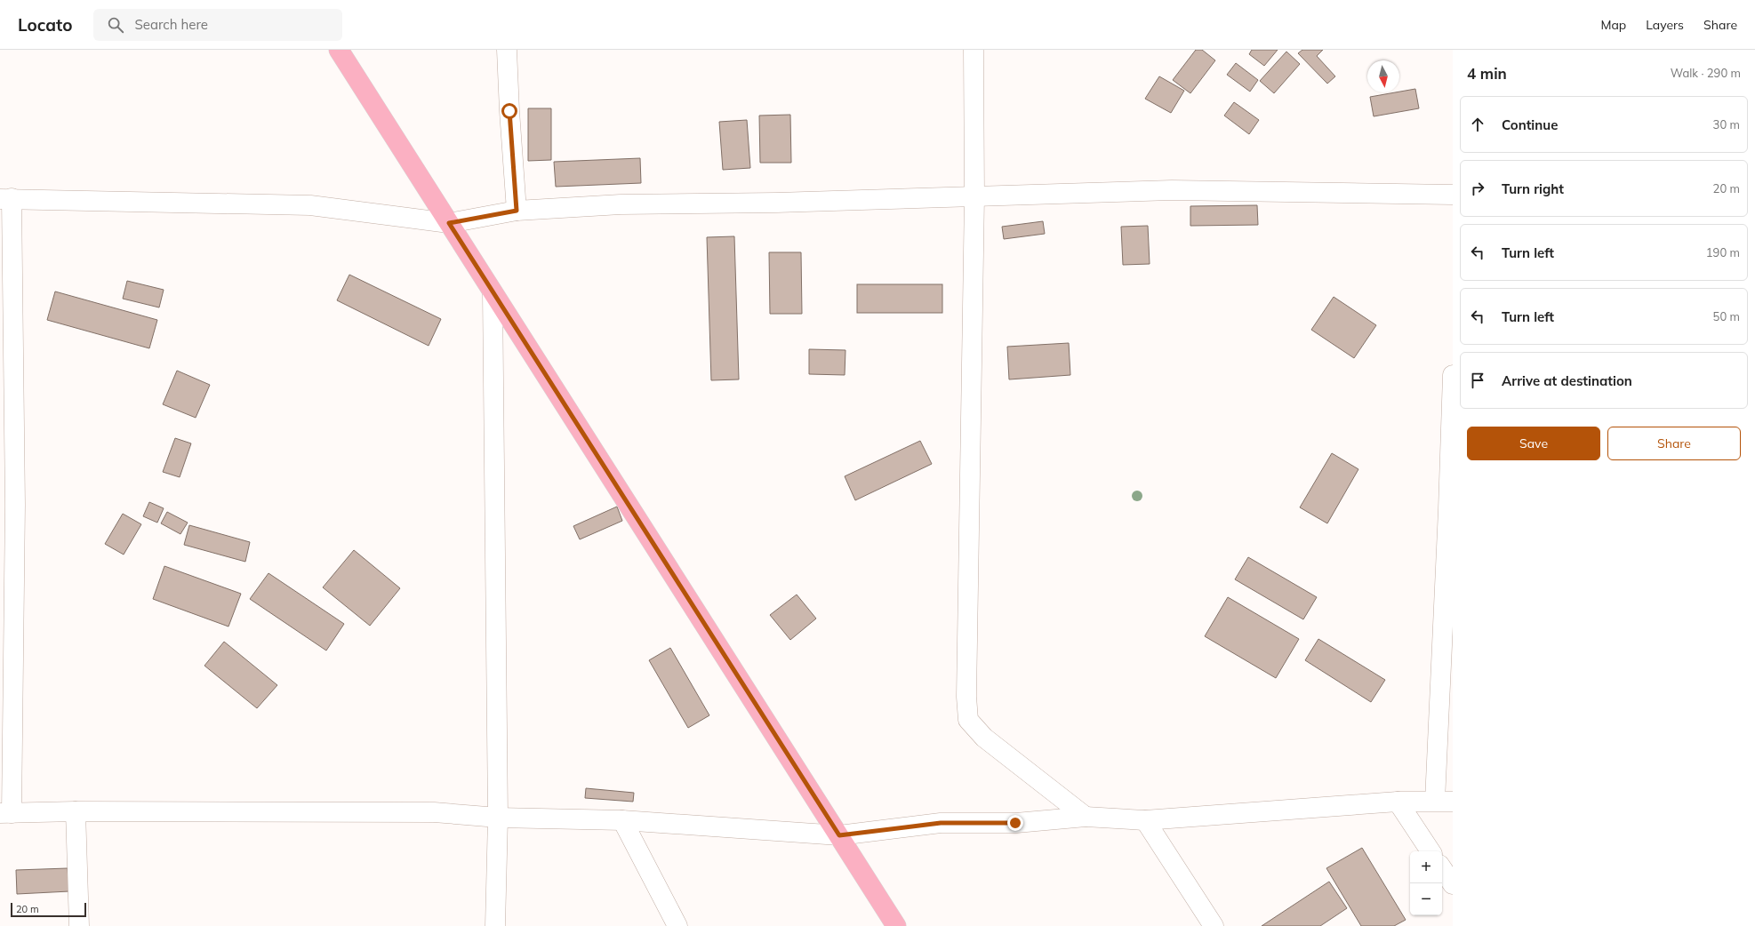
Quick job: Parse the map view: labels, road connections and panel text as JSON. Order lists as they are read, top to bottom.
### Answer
{
  "scale_bar": "20 m",
  "north": "bottom",
  "page": {
    "header": "Locato",
    "search": "Search here",
    "nav": ["Map", "Layers", "Share"],
    "heading": ["4 min", "Walk · 290 m"],
    "list": [
      ["Continue", "30 m"],
      ["Turn right", "20 m"],
      ["Turn left", "190 m"],
      ["Turn left", "50 m"],
      "Arrive at destination"
    ],
    "buttons": ["Save", "Share"],
    "map_buttons": ["+", "−"],
    "scale": "20 m"
  }
}
